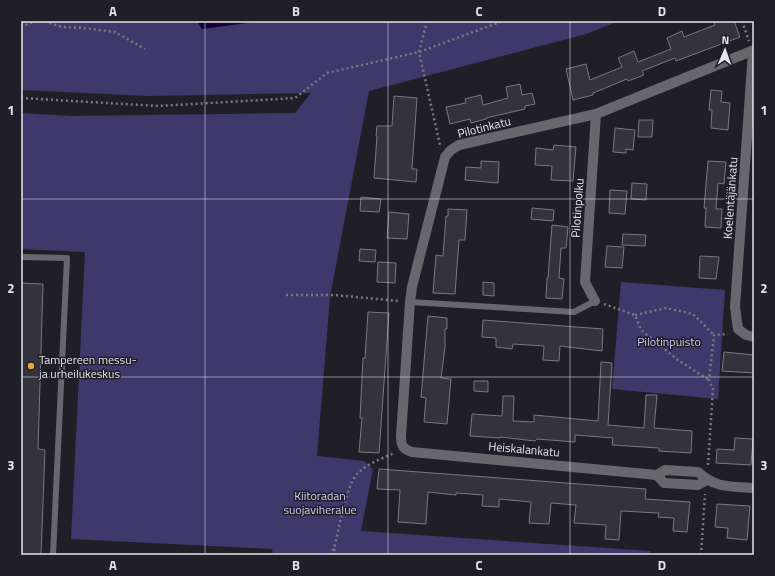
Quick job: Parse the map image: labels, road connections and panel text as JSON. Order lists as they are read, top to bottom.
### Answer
{
  "streets": {
    "street": [
      "Pilotinkatu",
      "Koelentäjänkatu",
      "Pilotinpolku",
      "Heiskalankatu"
    ]
  },
  "crossings": [
    ["Pilotinkatu", "Koelentäjänkatu"],
    ["Pilotinkatu", "Pilotinpolku"]
  ],
  "parks": ["Pilotinpuisto", "Kiitoradan suojaviheralue"],
  "places": ["Tampereen messu- ja urheilukeskus"],
  "north": "top",
  "grid": {
    "columns": [
      "A",
      "B",
      "C",
      "D"
    ],
    "rows": ["1", "2", "3"]
  }
}
